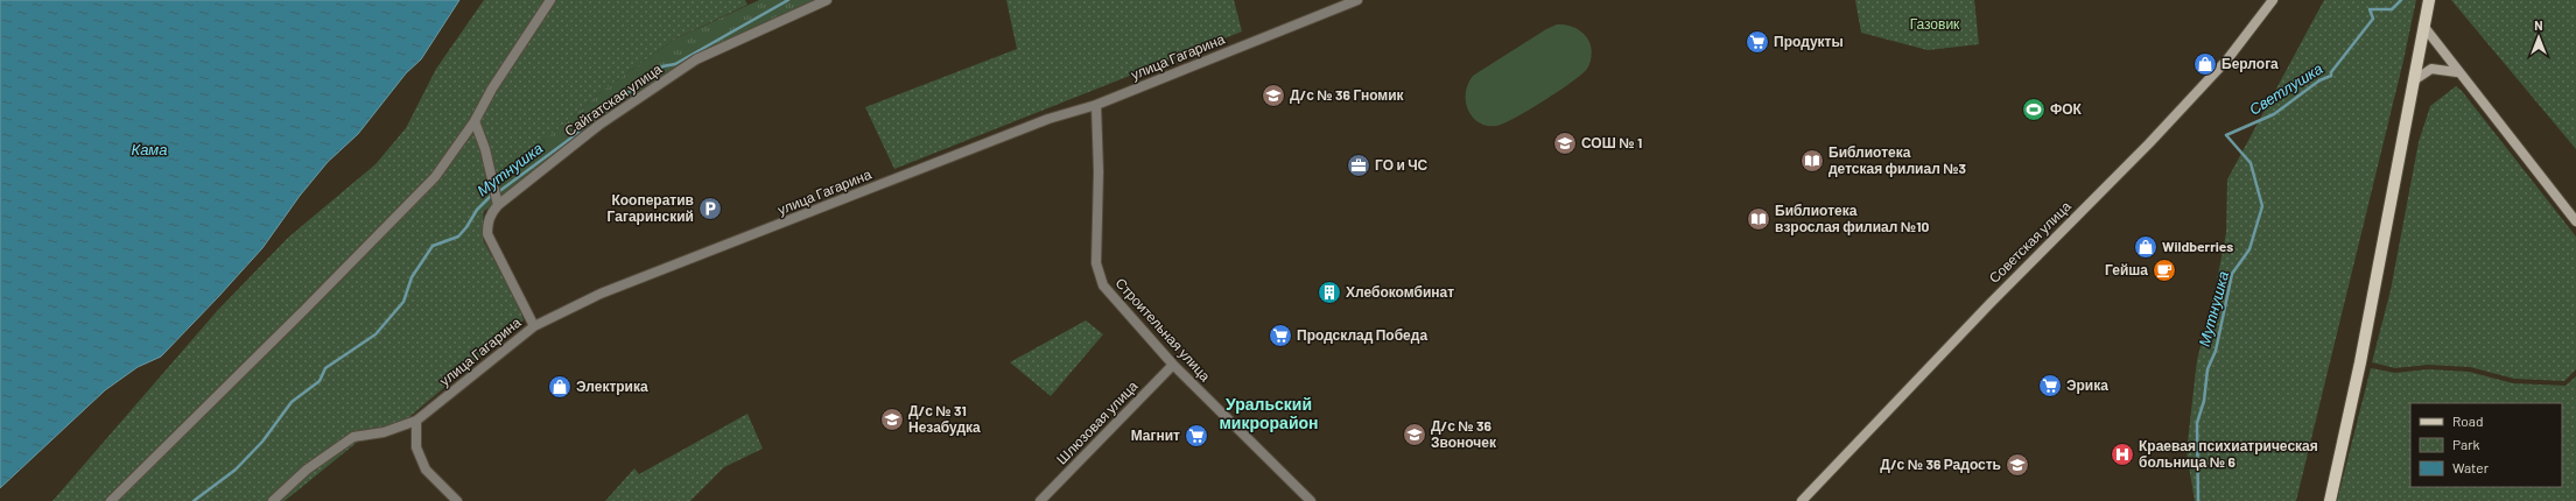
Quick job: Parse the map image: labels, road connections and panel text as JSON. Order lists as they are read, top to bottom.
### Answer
{
  "streets": {
    "main road": ["Советская улица"],
    "street": [
      "улица Гагарина",
      "Сайгатская улица",
      "Строительная улица",
      "Шлюзовая улица"
    ]
  },
  "crossings": [
    ["улица Гагарина", "Сайгатская улица"],
    ["улица Гагарина", "Строительная улица"],
    ["Строительная улица", "Шлюзовая улица"]
  ],
  "districts": ["Уральский микрорайон"],
  "water": ["Светлушка", "Кама", "Мутнушка"],
  "parks": ["Газовик"],
  "places": {
    "supermarket": [
      "Продукты",
      "Продсклад Победа",
      "Эрика",
      "Магнит"
    ],
    "shop": ["Берлога", "Wildberries", "Электрика"],
    "school or university": [
      "Д/с № 36 Гномик",
      "СОШ № 1",
      "Д/с № 31 Незабудка",
      "Д/с № 36 Звоночек",
      "Д/с № 36 Радость"
    ],
    "sports": ["ФОК"],
    "library": ["Библиотека детская филиал №3", "Библиотека взрослая филиал №10"],
    "office": ["ГО и ЧС"],
    "parking": ["Кооператив Гагаринский"],
    "cafe": ["Гейша"],
    "building": ["Хлебокомбинат"],
    "hospital": ["Краевая психиатрическая больница № 6"]
  },
  "legend": ["Road", "Park", "Water"],
  "north": "top"
}
